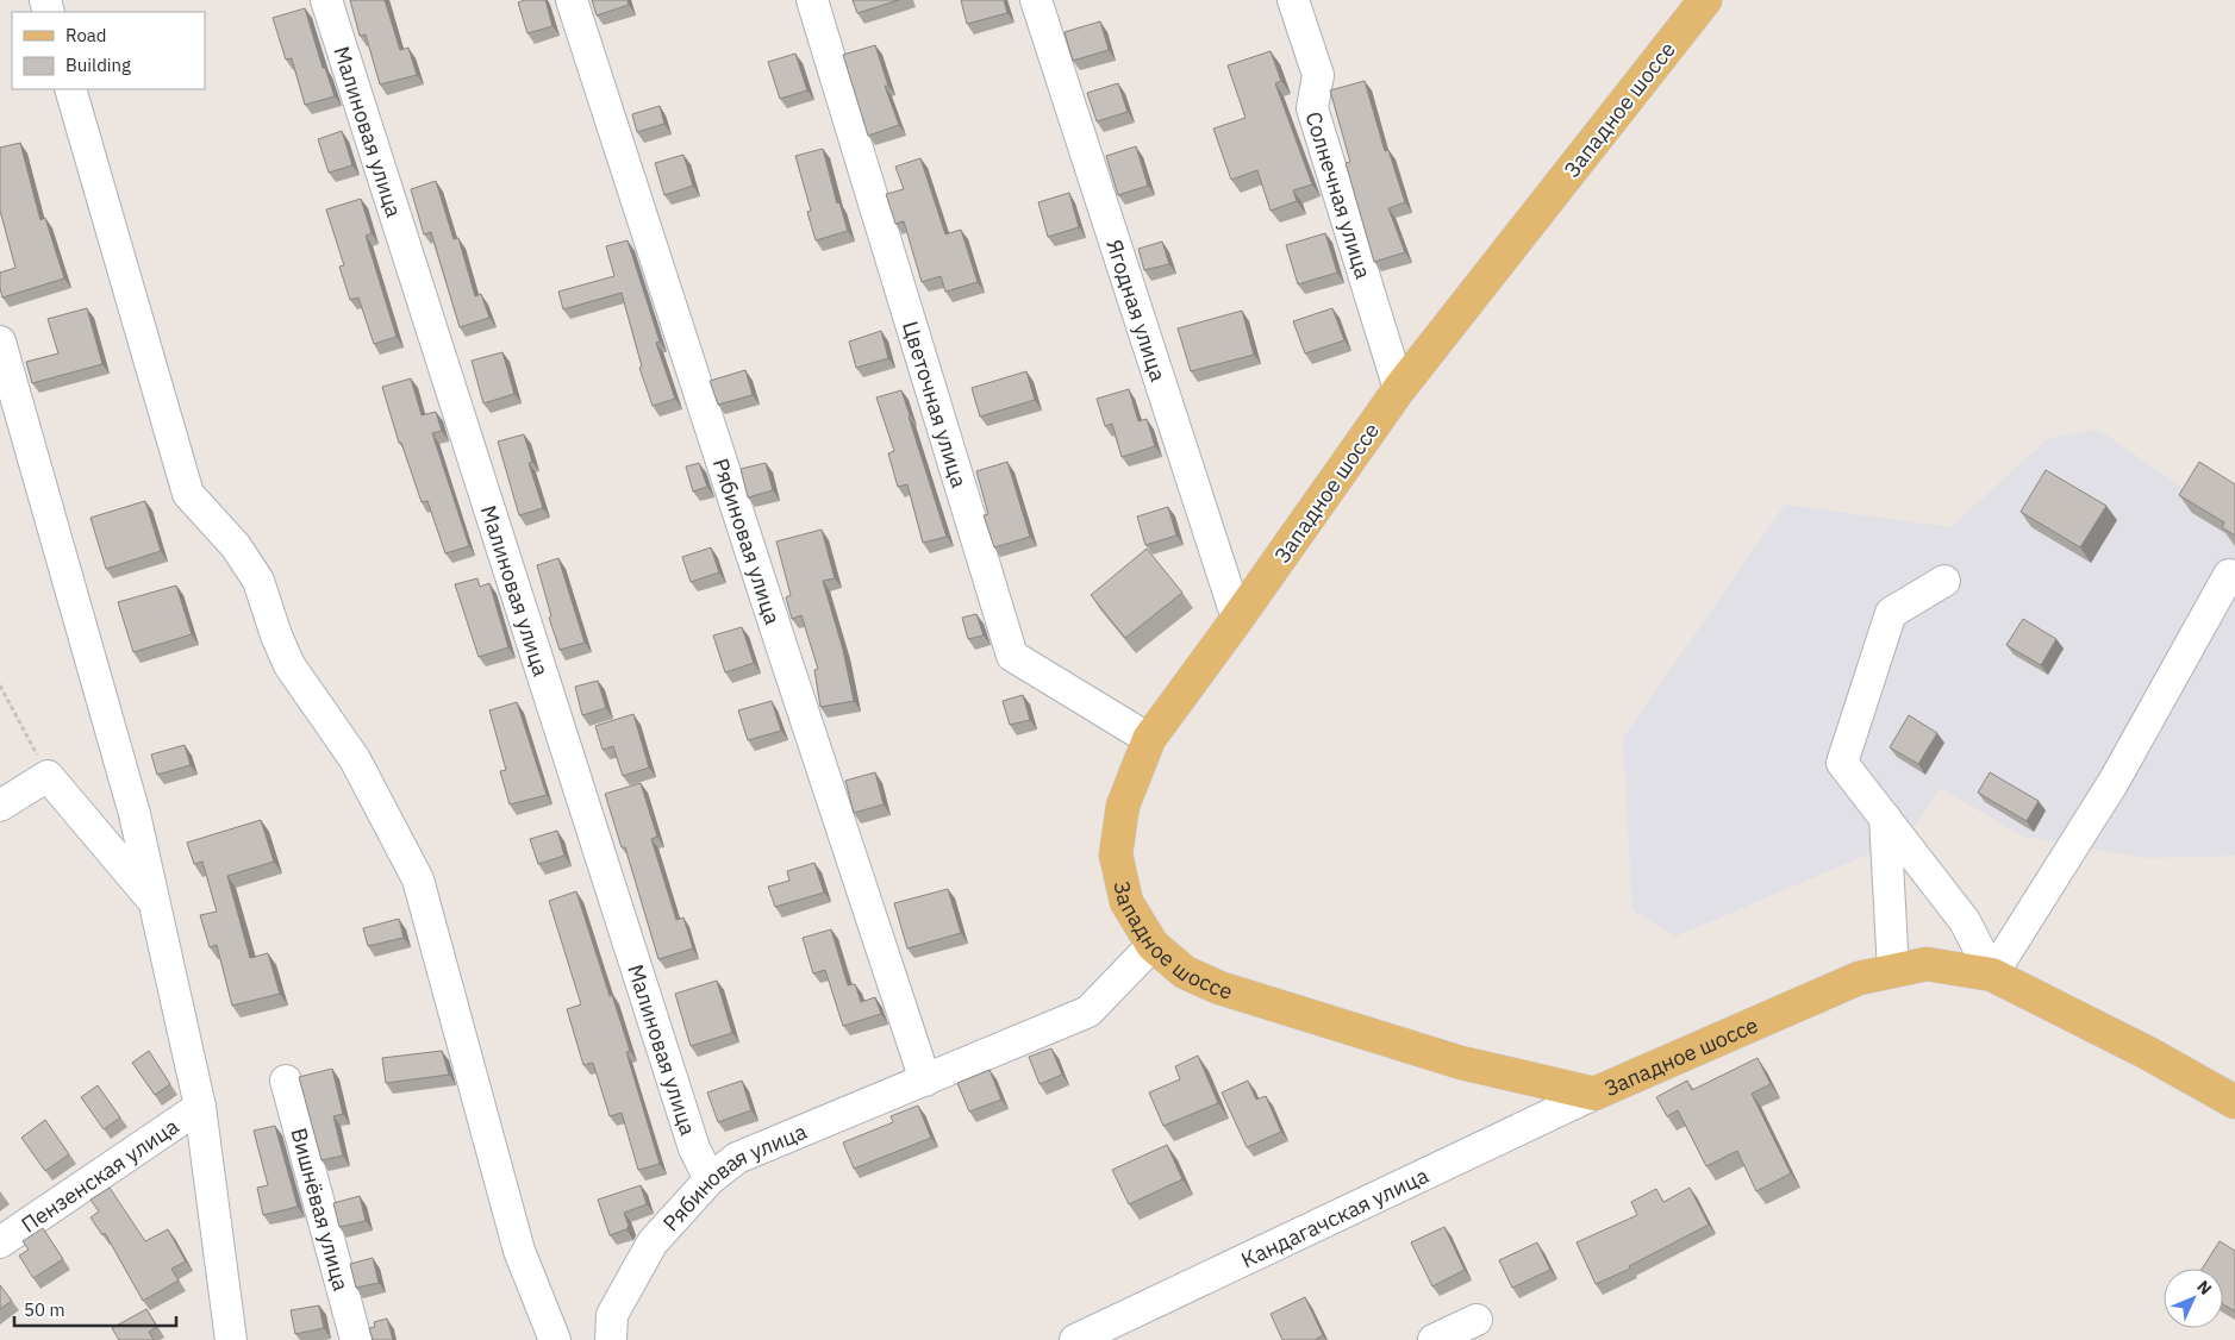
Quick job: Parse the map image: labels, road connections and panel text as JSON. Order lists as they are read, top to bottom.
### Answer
{
  "streets": {
    "main road": ["Западное шоссе"],
    "street": [
      "Малиновая улица",
      "Солнечная улица",
      "Ягодная улица",
      "Цветочная улица",
      "Рябиновая улица",
      "Пензенская улица",
      "Вишнёвая улица",
      "Кандагачская улица"
    ]
  },
  "crossings": [
    ["Западное шоссе", "Солнечная улица"],
    ["Западное шоссе", "Ягодная улица"],
    ["Западное шоссе", "Цветочная улица"],
    ["Западное шоссе", "Рябиновая улица"],
    ["Западное шоссе", "Кандагачская улица"],
    ["Малиновая улица", "Рябиновая улица"]
  ],
  "legend": ["Road", "Building"],
  "scale_bar": "50 m",
  "north": "top right"
}
